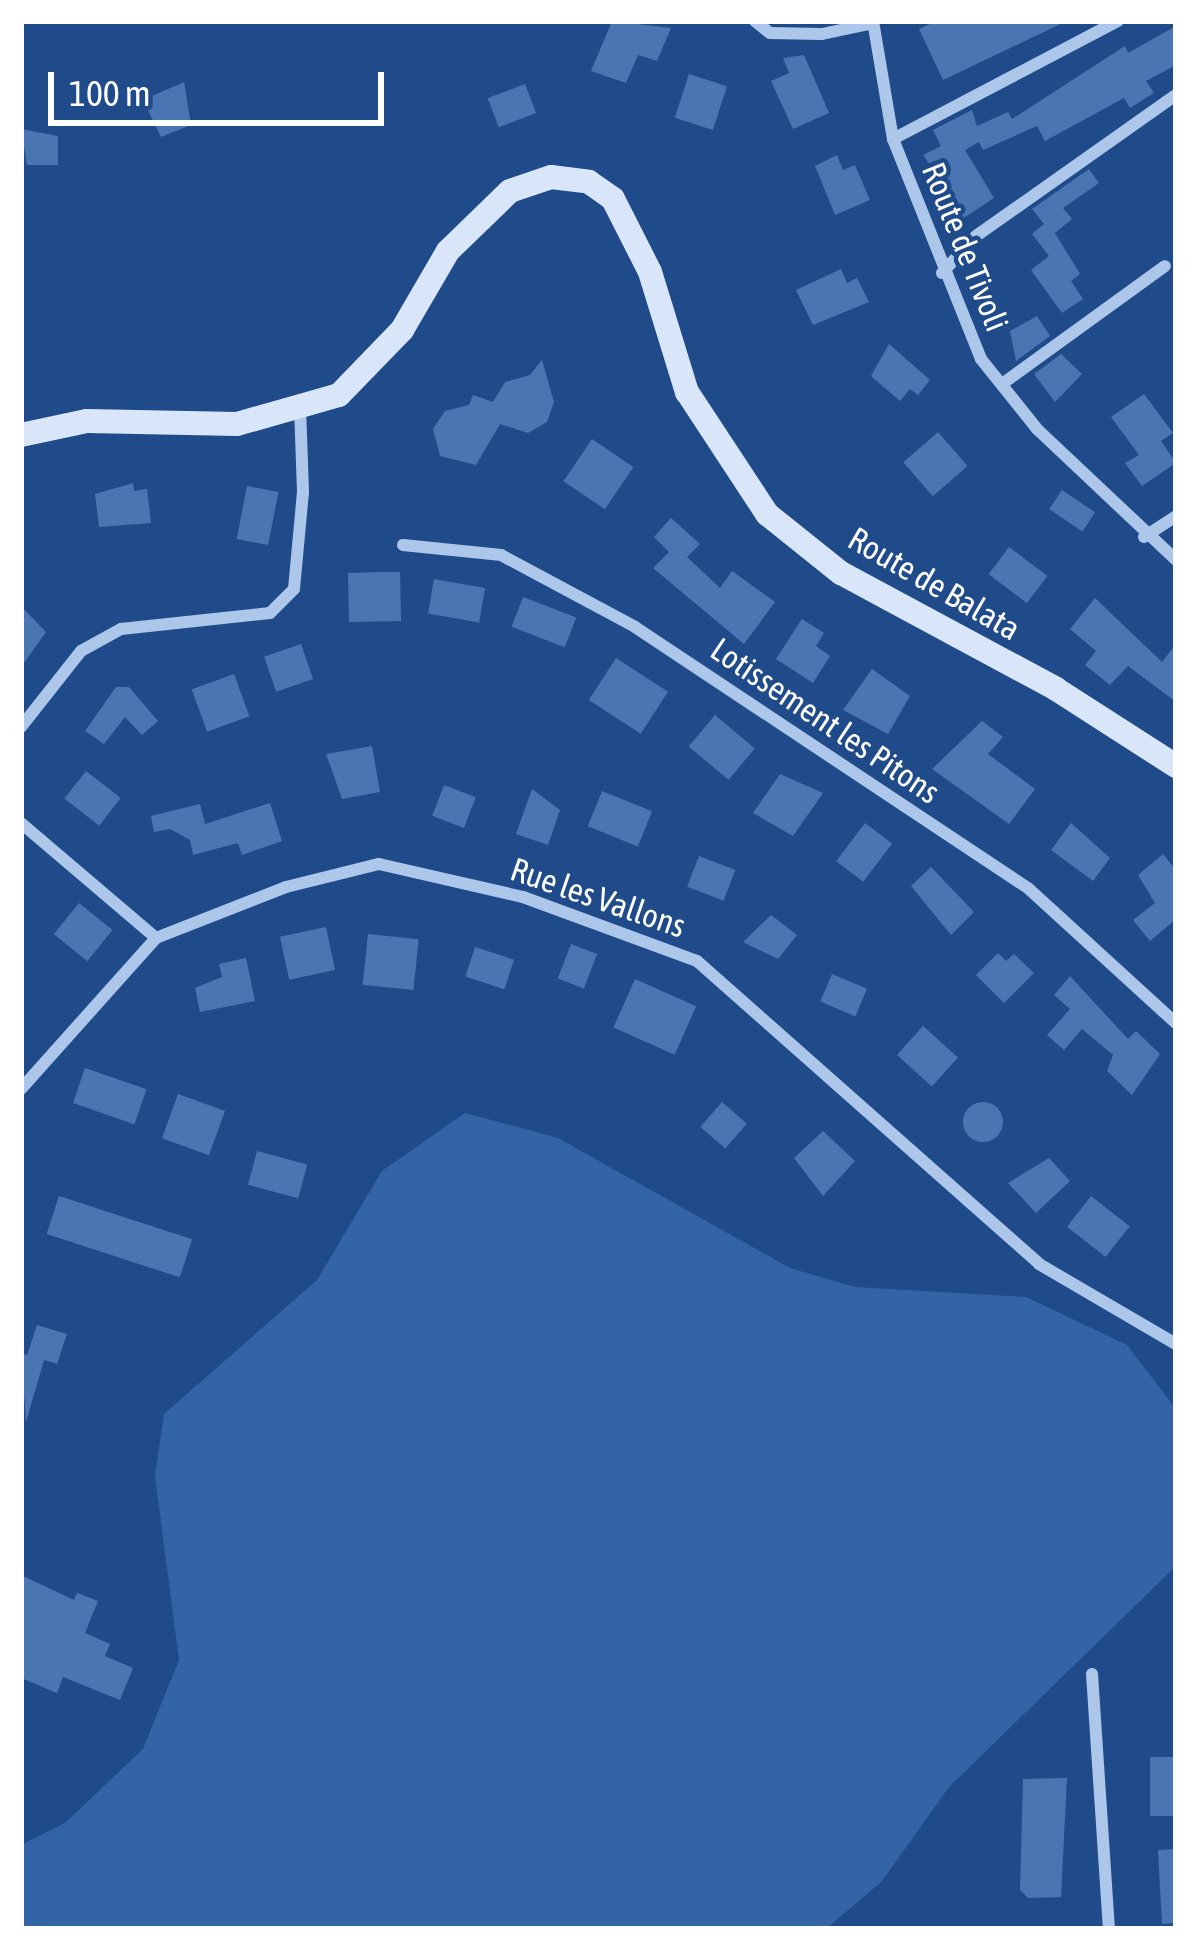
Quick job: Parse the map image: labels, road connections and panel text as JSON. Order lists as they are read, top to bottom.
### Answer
{
  "streets": {
    "main road": ["Route de Balata"],
    "street": ["Route de Tivoli", "Lotissement les Pitons", "Rue les Vallons"]
  },
  "scale_bar": "100 m"
}
